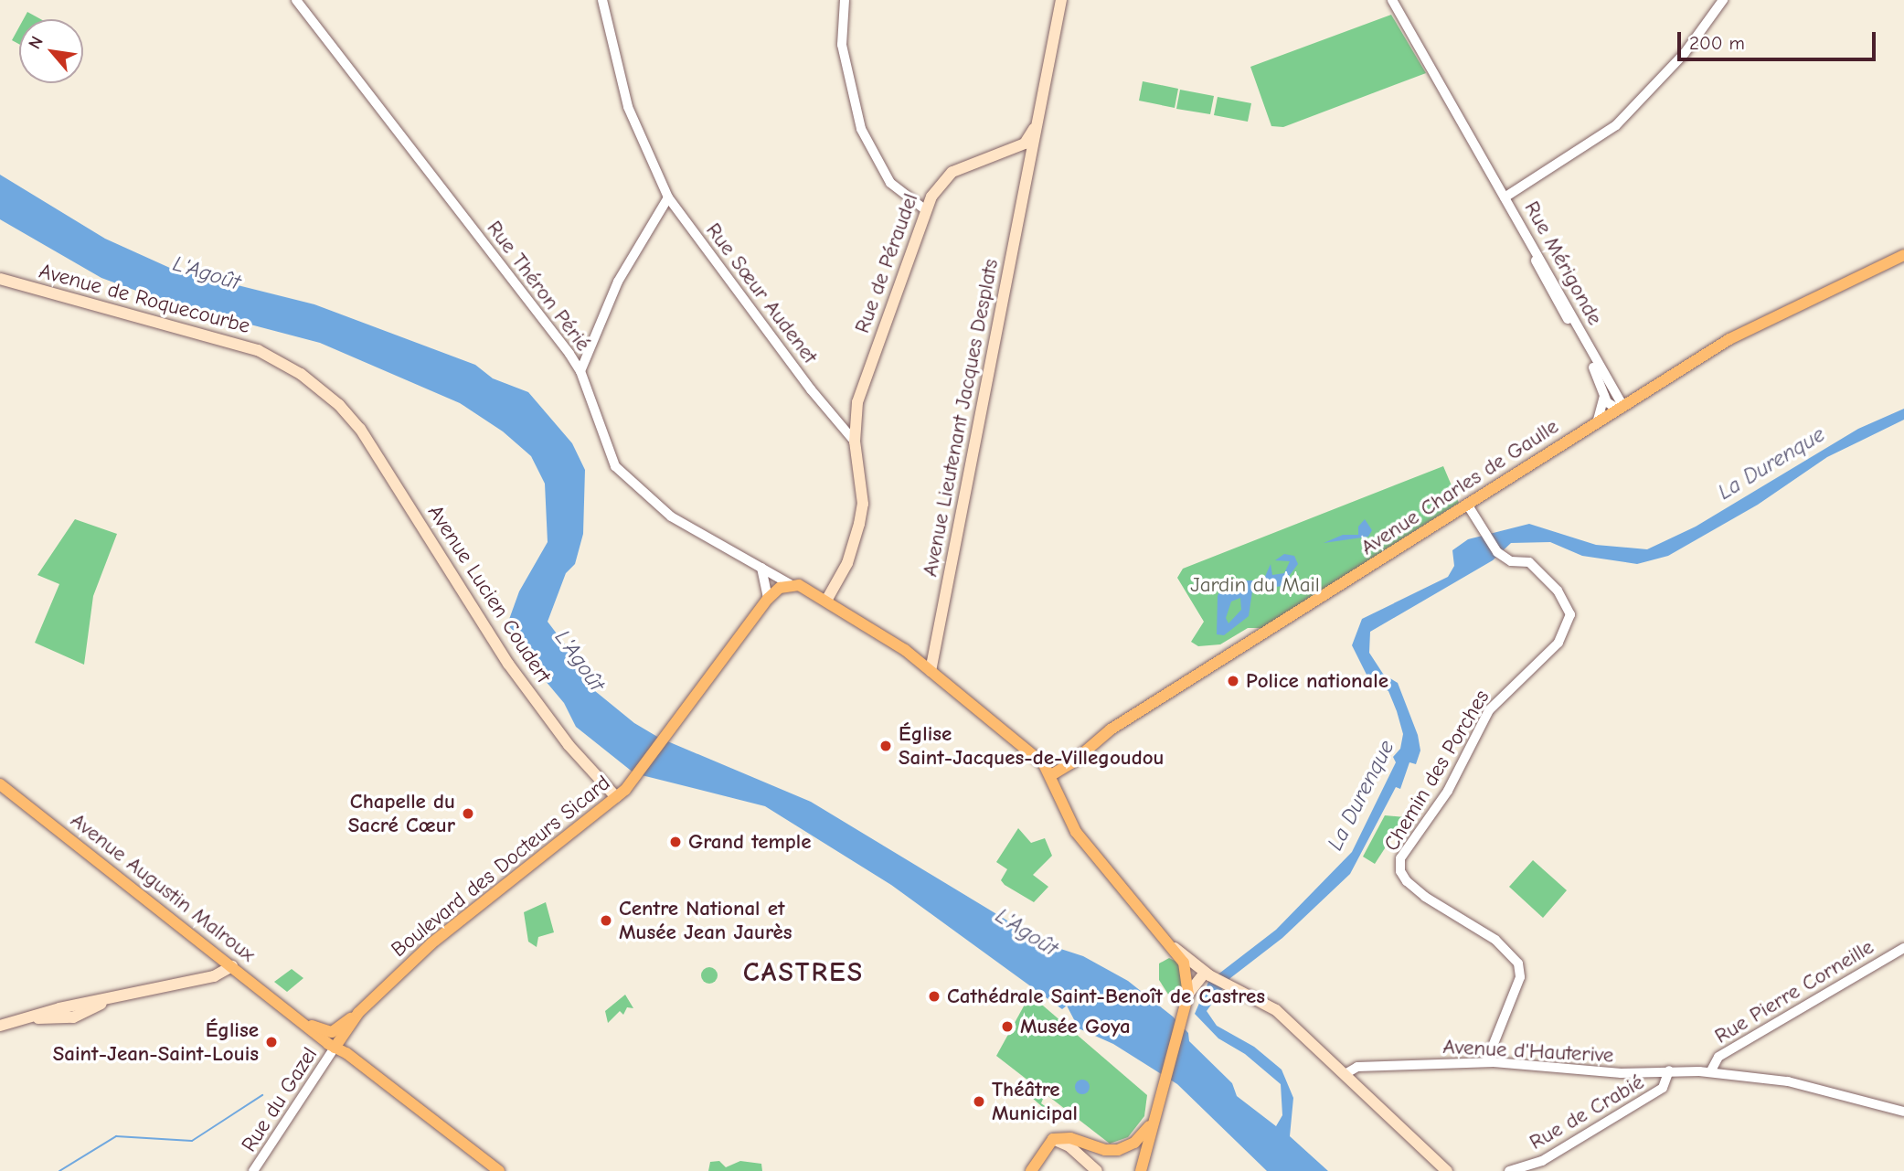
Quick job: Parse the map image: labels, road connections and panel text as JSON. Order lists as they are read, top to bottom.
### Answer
{
  "streets": {
    "main road": [
      "Rue de Péraudel",
      "Avenue de Roquecourbe",
      "Avenue Lieutenant Jacques Desplats",
      "Avenue Charles de Gaulle",
      "Avenue Lucien Coudert",
      "Boulevard des Docteurs Sicard",
      "Avenue Augustin Malroux"
    ],
    "street": [
      "Rue Mérigonde",
      "Rue Théron Périé",
      "Rue Sœur Audenet",
      "Chemin des Porches",
      "Rue Pierre Corneille",
      "Avenue d'Hauterive",
      "Rue du Gazel",
      "Rue de Crabié"
    ]
  },
  "crossings": [
    ["Rue de Péraudel", "Rue Sœur Audenet"],
    ["Rue Mérigonde", "Avenue Charles de Gaulle"],
    ["Avenue de Roquecourbe", "Avenue Lucien Coudert"],
    ["Avenue Charles de Gaulle", "Chemin des Porches"],
    ["Avenue Lucien Coudert", "Boulevard des Docteurs Sicard"],
    ["Chemin des Porches", "Avenue d'Hauterive"],
    ["Boulevard des Docteurs Sicard", "Avenue Augustin Malroux"],
    ["Boulevard des Docteurs Sicard", "Rue du Gazel"],
    ["Avenue Augustin Malroux", "Rue du Gazel"],
    ["Rue Pierre Corneille", "Avenue d'Hauterive"],
    ["Avenue d'Hauterive", "Rue de Crabié"]
  ],
  "districts": ["CASTRES"],
  "water": ["L'Agoût", "La Durenque"],
  "parks": ["Jardin du Mail"],
  "places": [
    "Police nationale",
    "Église Saint-Jacques-de-Villegoudou",
    "Chapelle du Sacré Cœur",
    "Grand temple",
    "Centre National et Musée Jean Jaurès",
    "Cathédrale Saint-Benoît de Castres",
    "Musée Goya",
    "Église Saint-Jean-Saint-Louis",
    "Théâtre Municipal"
  ],
  "scale_bar": "200 m",
  "north": "top left"
}
